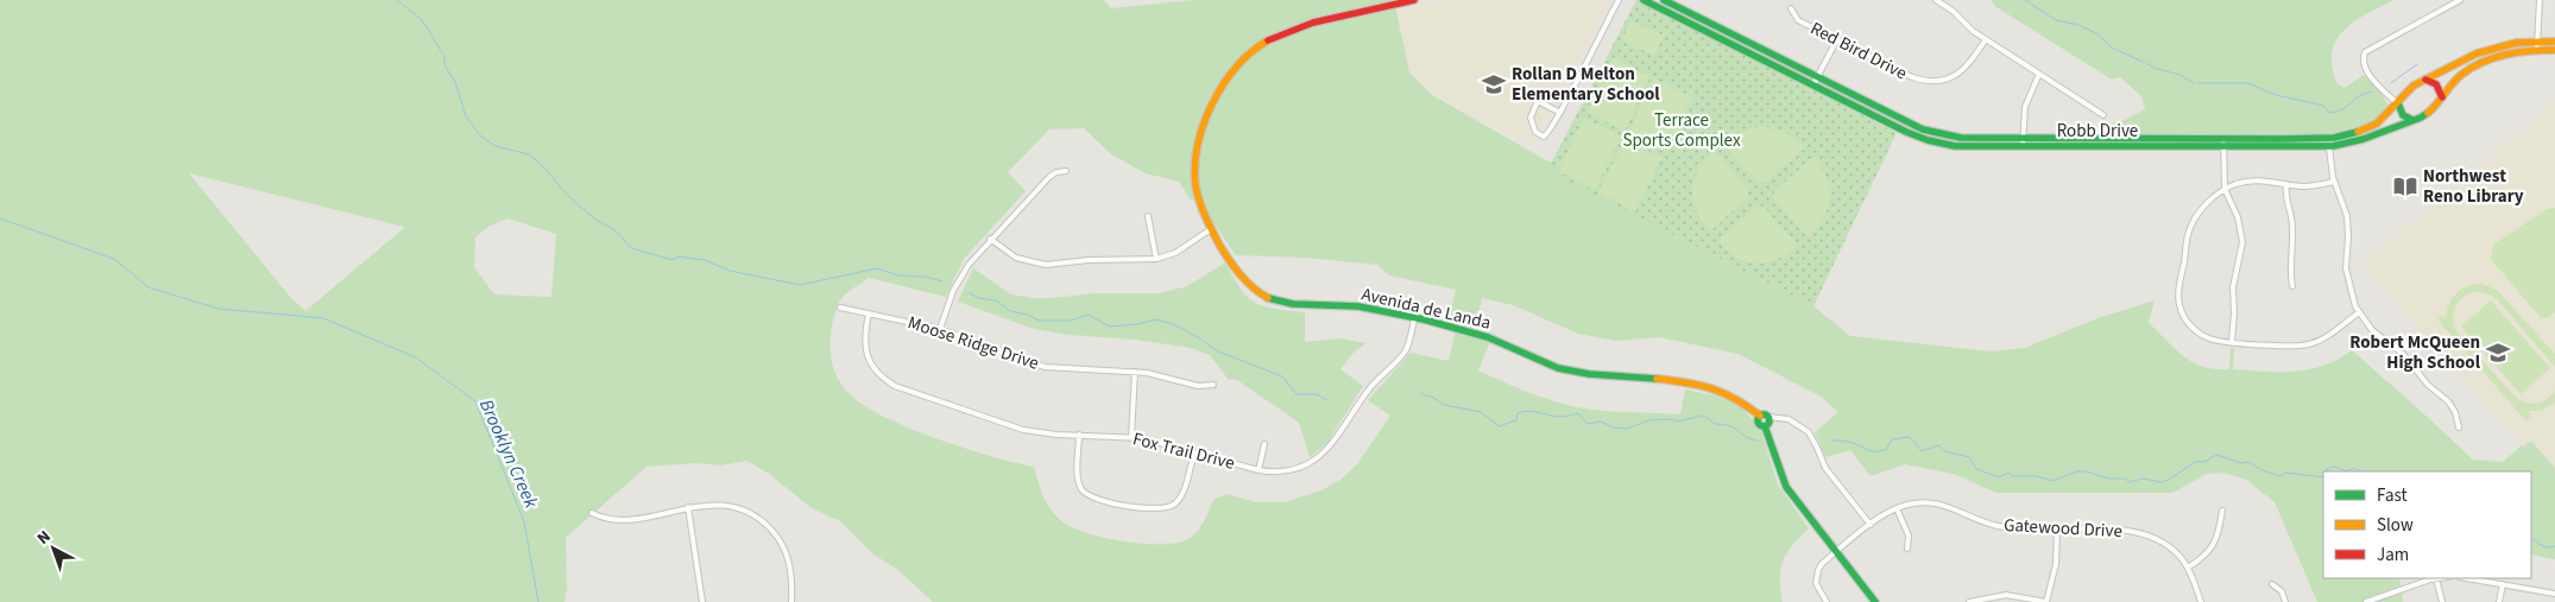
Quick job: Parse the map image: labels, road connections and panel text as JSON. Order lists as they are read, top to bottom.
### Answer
{
  "streets": {
    "street": [
      "Red Bird Drive",
      "Robb Drive",
      "Avenida de Landa",
      "Moose Ridge Drive",
      "Fox Trail Drive",
      "Gatewood Drive"
    ]
  },
  "crossings": [
    ["Avenida de Landa", "Fox Trail Drive"],
    ["Avenida de Landa", "Gatewood Drive"],
    ["Moose Ridge Drive", "Fox Trail Drive"]
  ],
  "water": ["Brooklyn Creek"],
  "parks": ["Terrace Sports Complex"],
  "places": {
    "school or university": ["Rollan D Melton Elementary School", "Robert McQueen High School"],
    "library": ["Northwest Reno Library"]
  },
  "legend": ["Fast", "Slow", "Jam"],
  "north": "top left"
}
